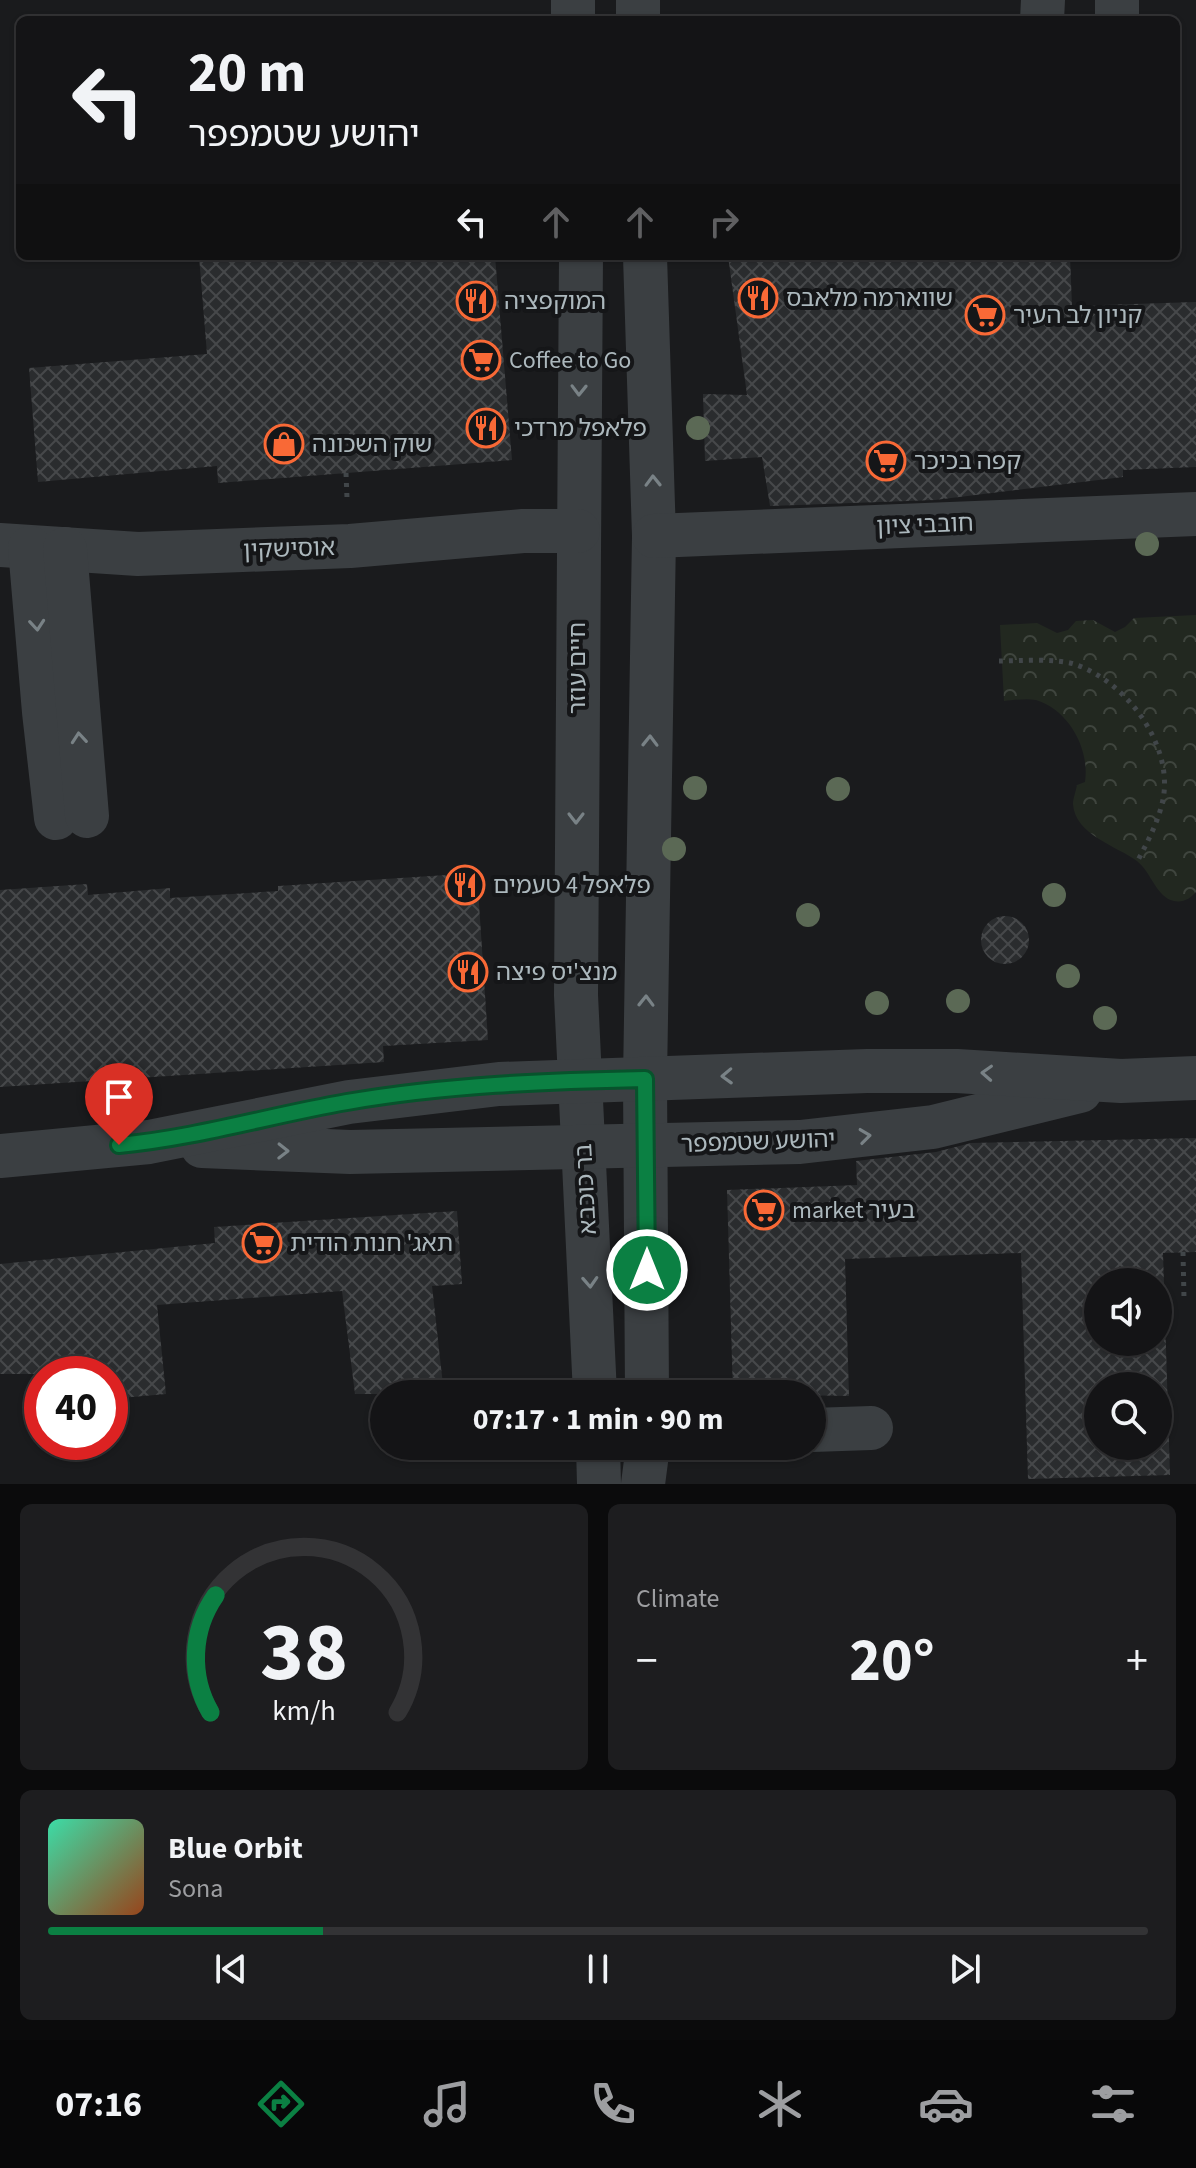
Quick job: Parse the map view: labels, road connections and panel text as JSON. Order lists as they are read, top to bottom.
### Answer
{
  "streets": {
    "street": [
      "חובבי ציון",
      "אוסישקין",
      "חיים עוזר",
      "יהושע שטמפפר",
      "בר כוכבא"
    ]
  },
  "crossings": [
    ["אוסישקין", "חיים עוזר"],
    ["חיים עוזר", "יהושע שטמפפר"],
    ["חיים עוזר", "בר כוכבא"],
    ["יהושע שטמפפר", "בר כוכבא"]
  ],
  "places": {
    "restaurant": [
      "שווארמה מלאבס",
      "המוקפציה",
      "פלאפל מרדכי",
      "פלאפל 4 טעמים",
      "מנצ'יס פיצה"
    ],
    "supermarket": [
      "קניון לב העיר",
      "Coffee to Go",
      "קפה בכיכר",
      "market בעיר",
      "תאג' חנות הודית"
    ],
    "shop": ["שוק השכונה"]
  },
  "page": {
    "turn": ["20 m", "יהושע שטמפפר"],
    "limit": "40",
    "trip": "07:17 · 1 min · 90 m",
    "tile": "Climate",
    "heat": ["−", "20°", "+"],
    "song": ["Blue Orbit", "Sona"],
    "tabs": "07:16",
    "gauge": ["38", "km/h"]
  }
}
